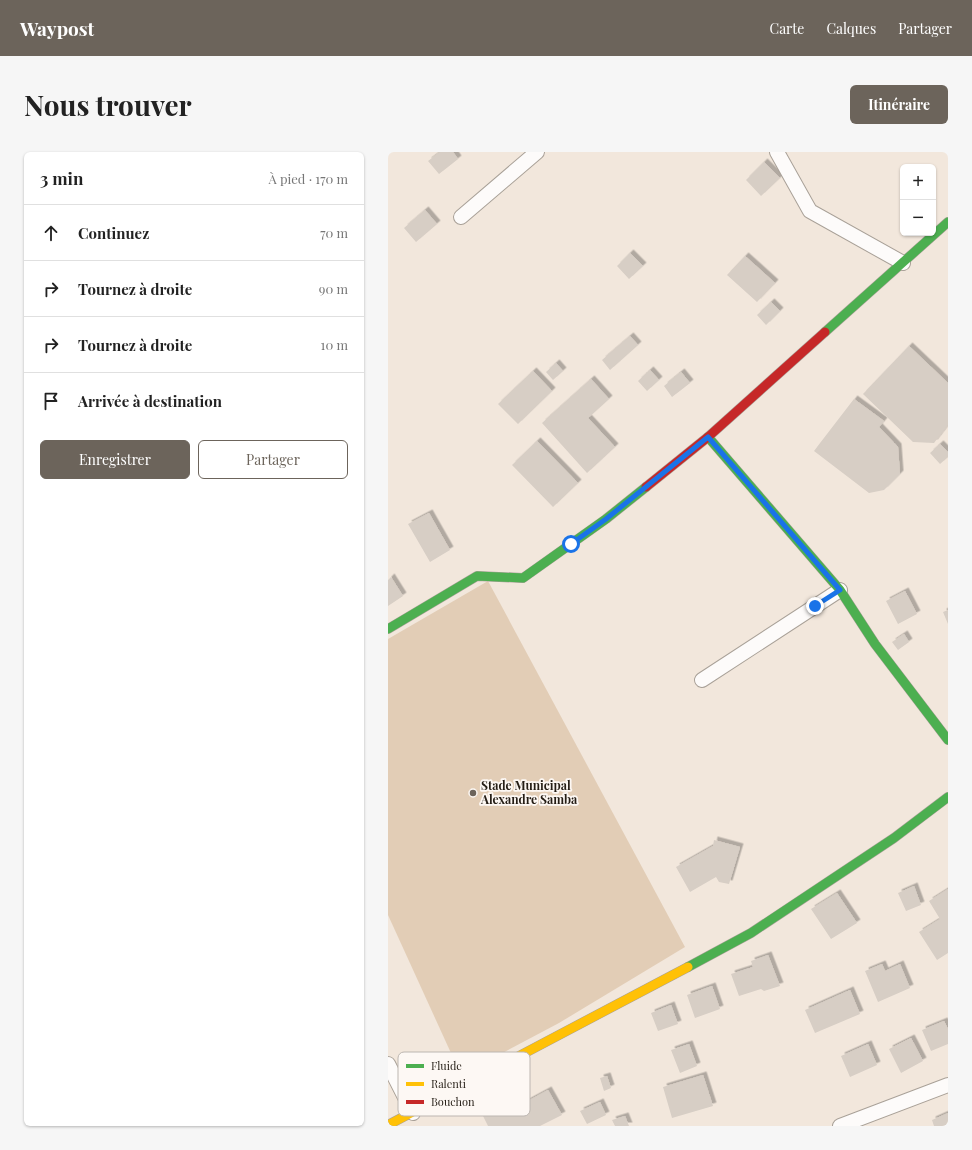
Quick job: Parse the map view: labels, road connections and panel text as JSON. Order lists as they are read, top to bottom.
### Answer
{
  "places": ["Stade Municipal Alexandre Samba"],
  "legend": ["Fluide", "Ralenti", "Bouchon"],
  "page": {
    "header": "Waypost",
    "nav": ["Carte", "Calques", "Partager"],
    "buttons": [
      "Itinéraire",
      ["Enregistrer", "Partager"]
    ],
    "title": "Nous trouver",
    "heading": ["3 min", "À pied · 170 m"],
    "map_buttons": ["+", "−"],
    "list": [
      ["Continuez", "70 m"],
      ["Tournez à droite", "90 m"],
      ["Tournez à droite", "10 m"],
      "Arrivée à destination"
    ]
  }
}
